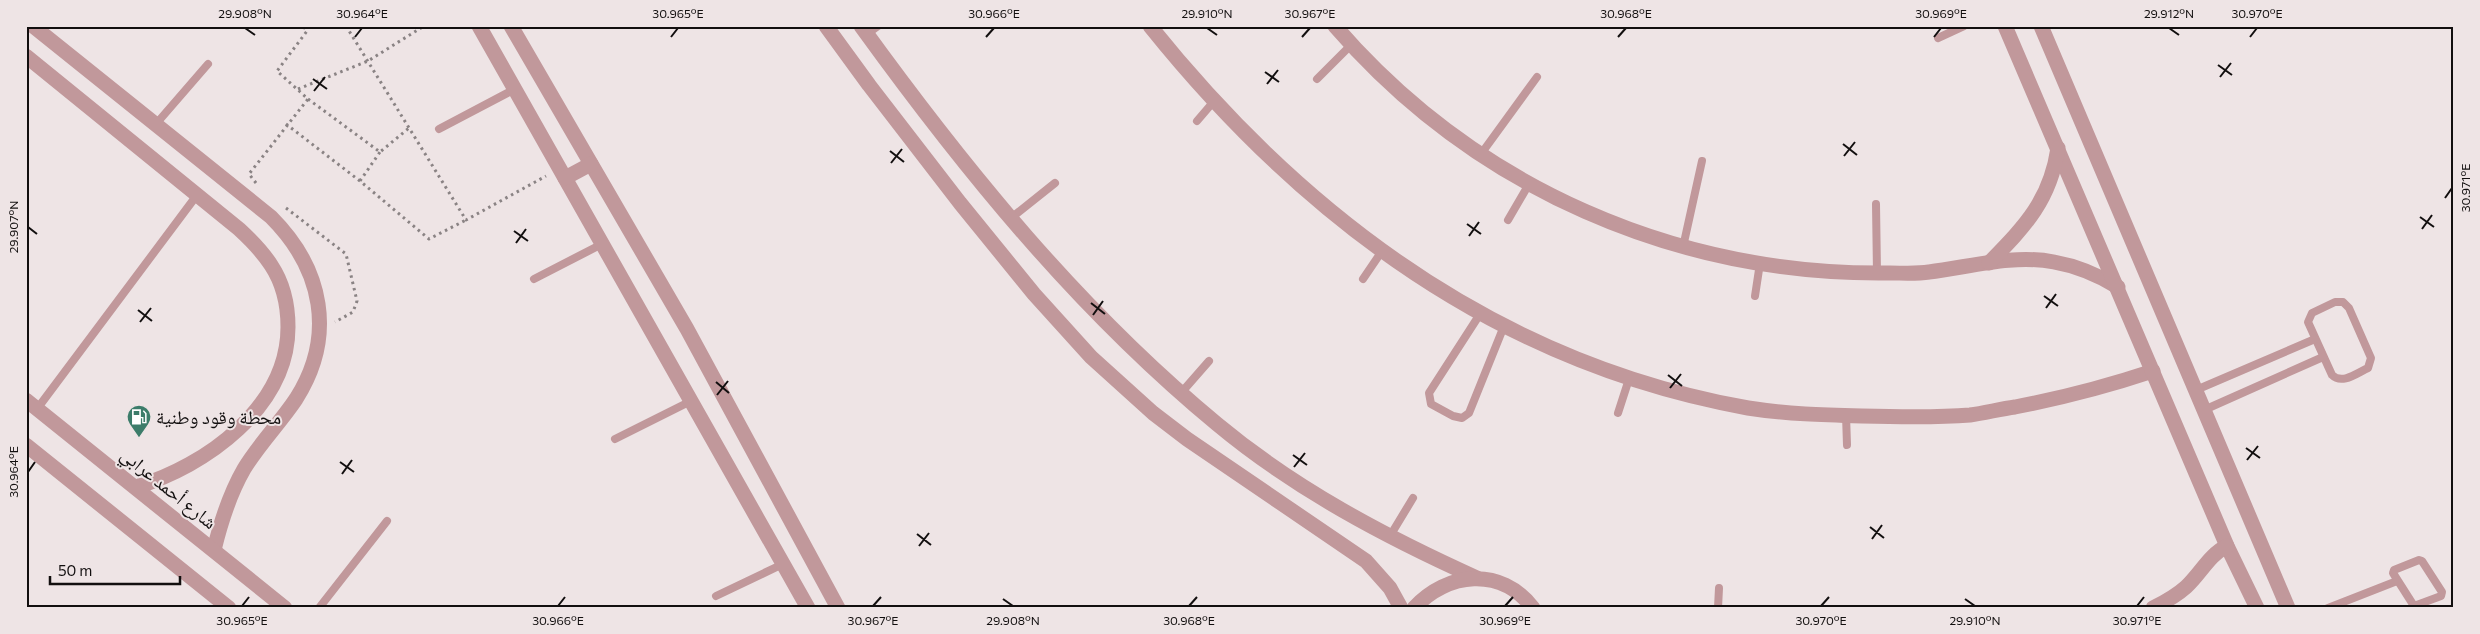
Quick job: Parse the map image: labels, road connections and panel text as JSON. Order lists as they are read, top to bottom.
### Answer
{
  "streets": {
    "street": ["شارع أحمد عرابي"]
  },
  "places": {
    "fuel station": ["محطة وقود وطنية"]
  },
  "scale_bar": "50 m",
  "coordinates": [
    "29.908°N",
    "30.964°E",
    "30.965°E",
    "30.966°E",
    "29.910°N",
    "30.967°E",
    "30.968°E",
    "30.969°E",
    "29.912°N",
    "30.970°E",
    "30.971°E",
    "29.907°N"
  ]
}
